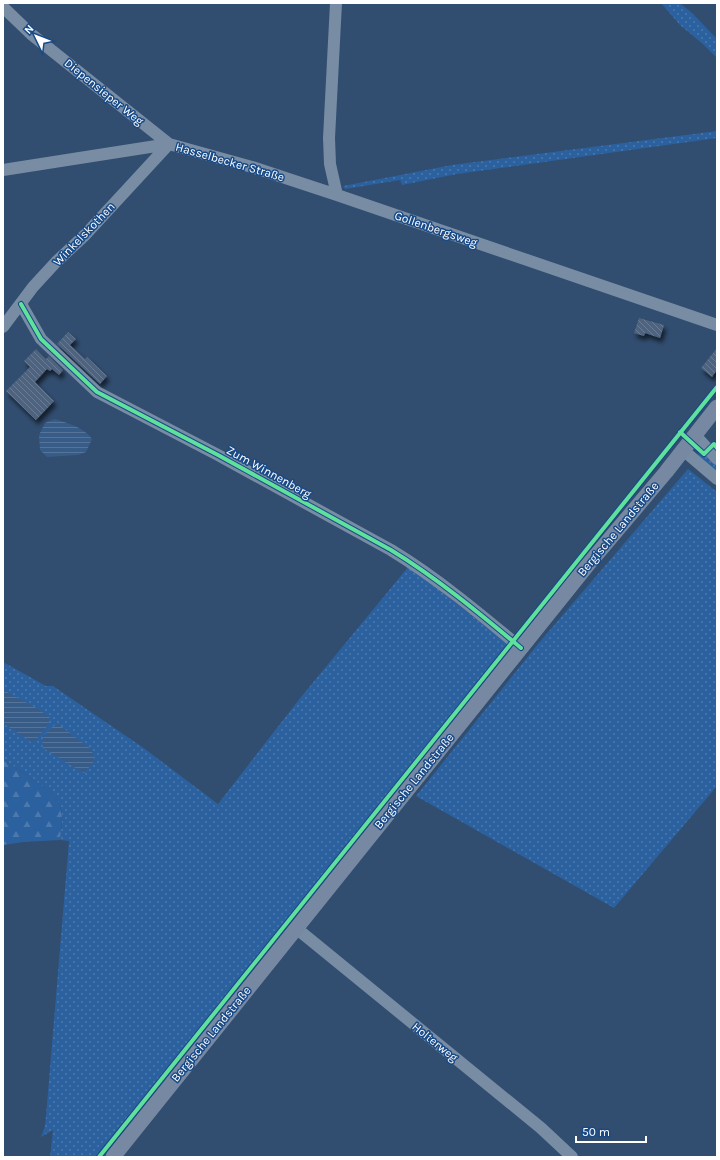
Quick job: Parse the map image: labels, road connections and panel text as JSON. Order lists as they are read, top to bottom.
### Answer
{
  "streets": {
    "main road": ["Bergische Landstraße"],
    "street": [
      "Diepensieper Weg",
      "Hasselbecker Straße",
      "Gollenbergsweg",
      "Winkelskothen",
      "Zum Winnenberg",
      "Holterweg"
    ]
  },
  "crossings": [
    ["Diepensieper Weg", "Hasselbecker Straße"],
    ["Diepensieper Weg", "Winkelskothen"],
    ["Hasselbecker Straße", "Gollenbergsweg"],
    ["Hasselbecker Straße", "Winkelskothen"],
    ["Winkelskothen", "Zum Winnenberg"],
    ["Zum Winnenberg", "Bergische Landstraße"],
    ["Bergische Landstraße", "Holterweg"]
  ],
  "scale_bar": "50 m",
  "north": "top left"
}
